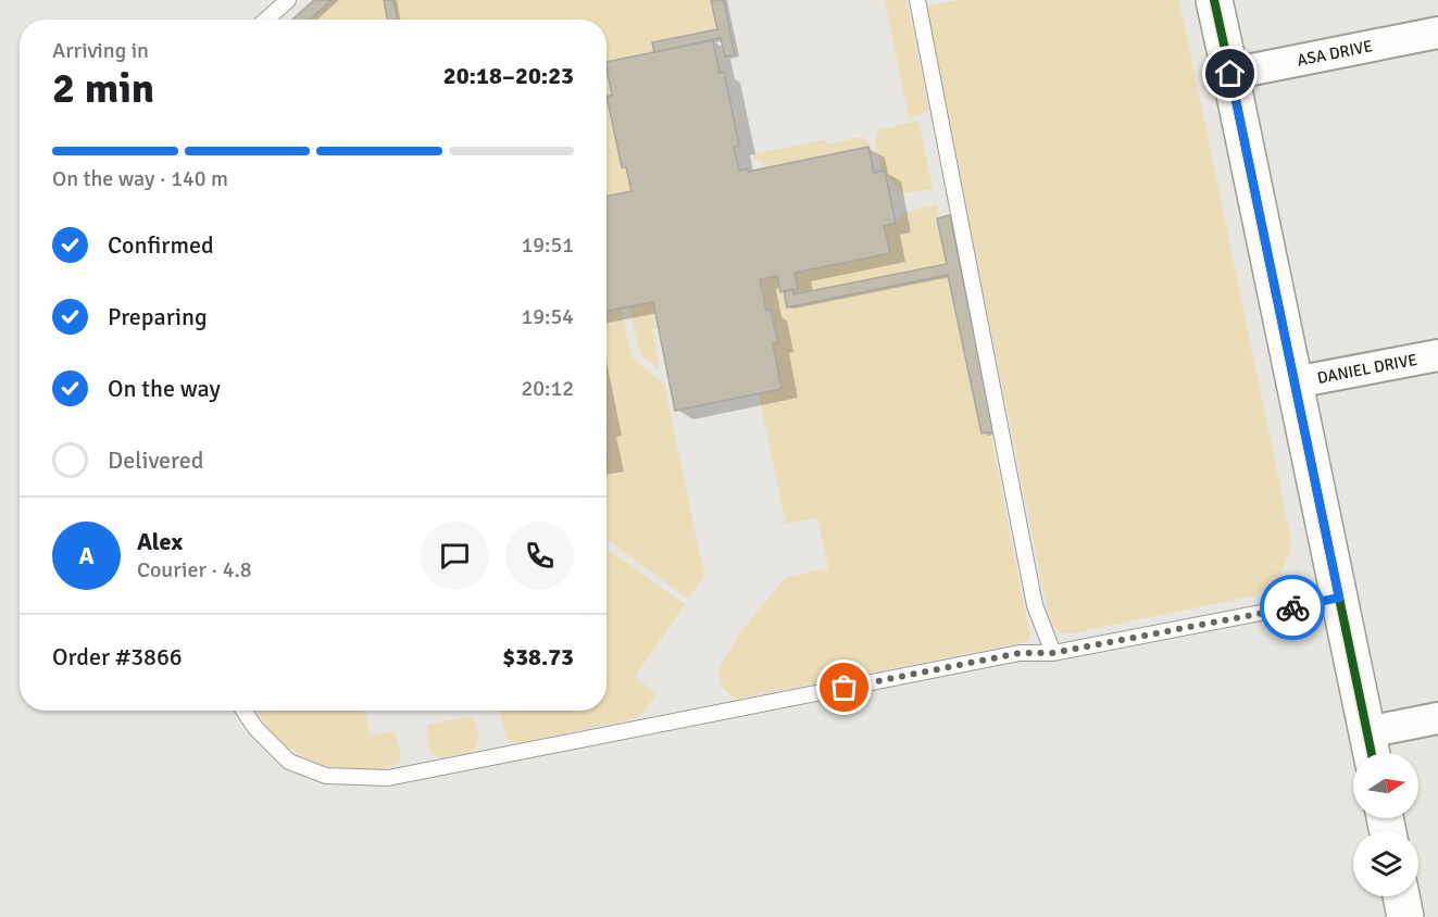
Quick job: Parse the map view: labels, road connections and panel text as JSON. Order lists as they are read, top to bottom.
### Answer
{
  "streets": {
    "street": ["ASA DRIVE", "DANIEL DRIVE"]
  },
  "north": "right",
  "page": {
    "heading": ["2 min", "Arriving in", "20:18–20:23"],
    "panel": [
      "Alex",
      "Courier · 4.8",
      "Order #3866",
      "$38.73"
    ],
    "bar": "On the way · 140 m",
    "list": [
      ["Confirmed", "19:51"],
      ["Preparing", "19:54"],
      ["On the way", "20:12"],
      "Delivered"
    ],
    "round": "A"
  }
}
